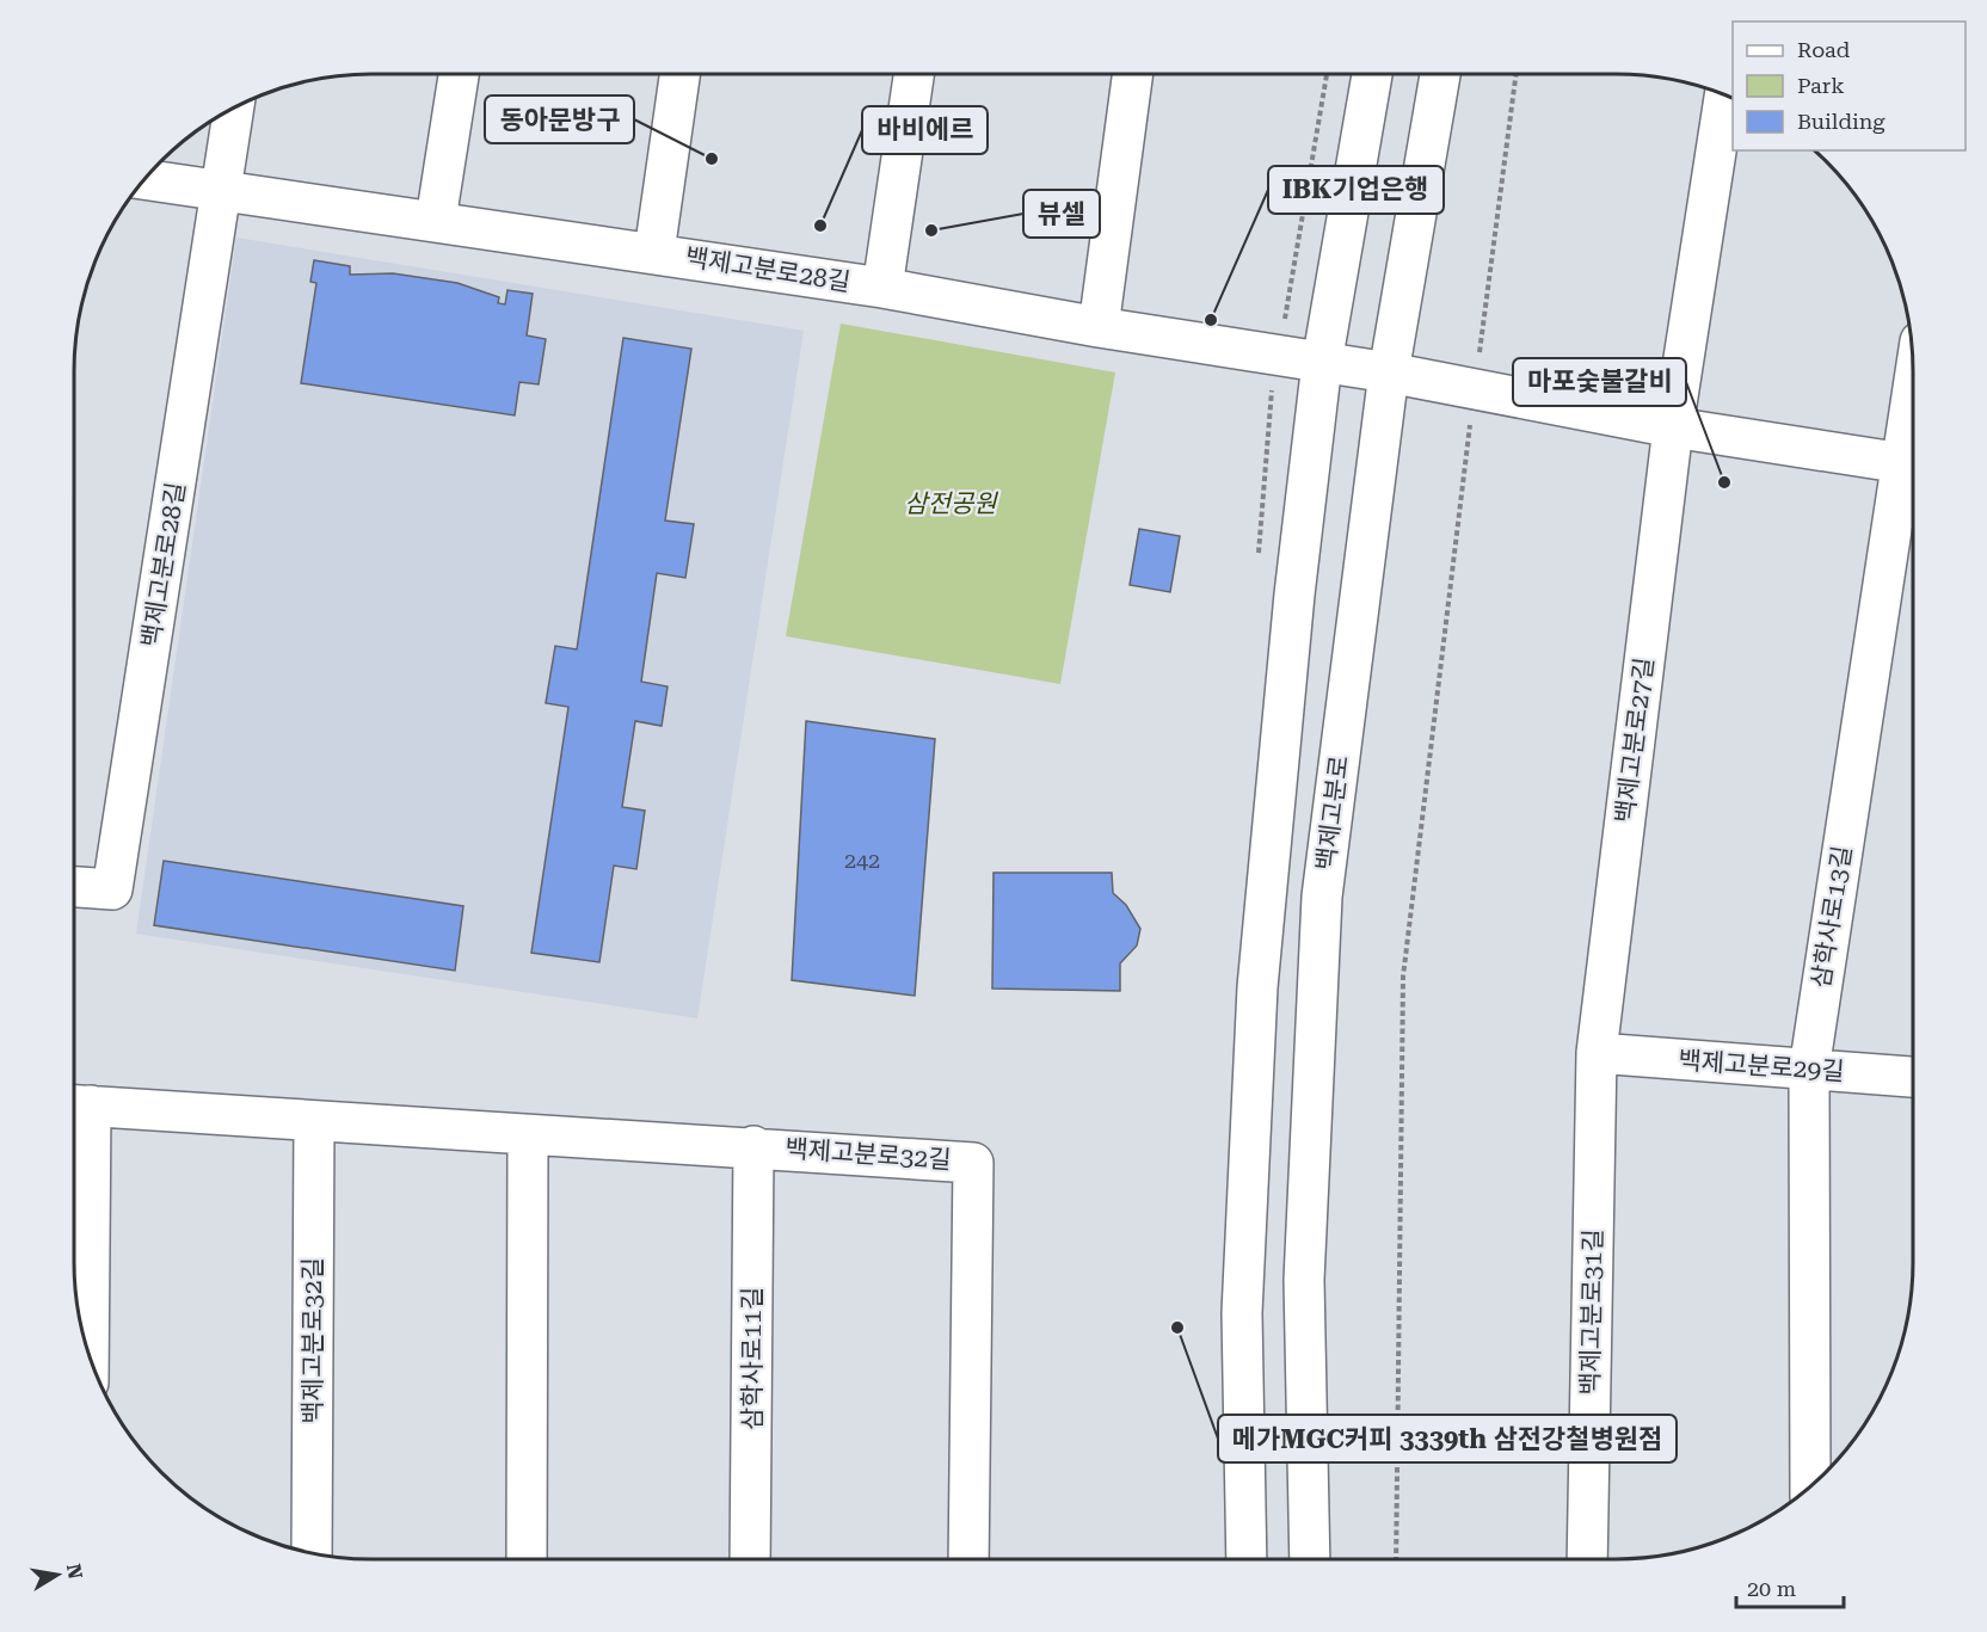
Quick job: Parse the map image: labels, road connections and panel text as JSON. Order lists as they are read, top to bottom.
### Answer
{
  "streets": {
    "street": [
      "백제고분로28길",
      "백제고분로27길",
      "백제고분로",
      "삼학사로13길",
      "백제고분로29길",
      "백제고분로32길",
      "백제고분로31길",
      "삼학사로11길"
    ]
  },
  "crossings": [
    ["백제고분로28길", "백제고분로"],
    ["백제고분로27길", "백제고분로29길"],
    ["백제고분로27길", "백제고분로31길"],
    ["삼학사로13길", "백제고분로29길"],
    ["백제고분로29길", "백제고분로31길"],
    ["백제고분로32길", "삼학사로11길"]
  ],
  "parks": ["삼전공원"],
  "places": [
    "동아문방구",
    "바비에르",
    "뷰셀",
    "IBK기업은행",
    "마포숯불갈비",
    "메가MGC커피 3339th 삼전강철병원점"
  ],
  "house_numbers": ["242"],
  "legend": ["Road", "Park", "Building"],
  "scale_bar": "20 m",
  "north": "right"
}
